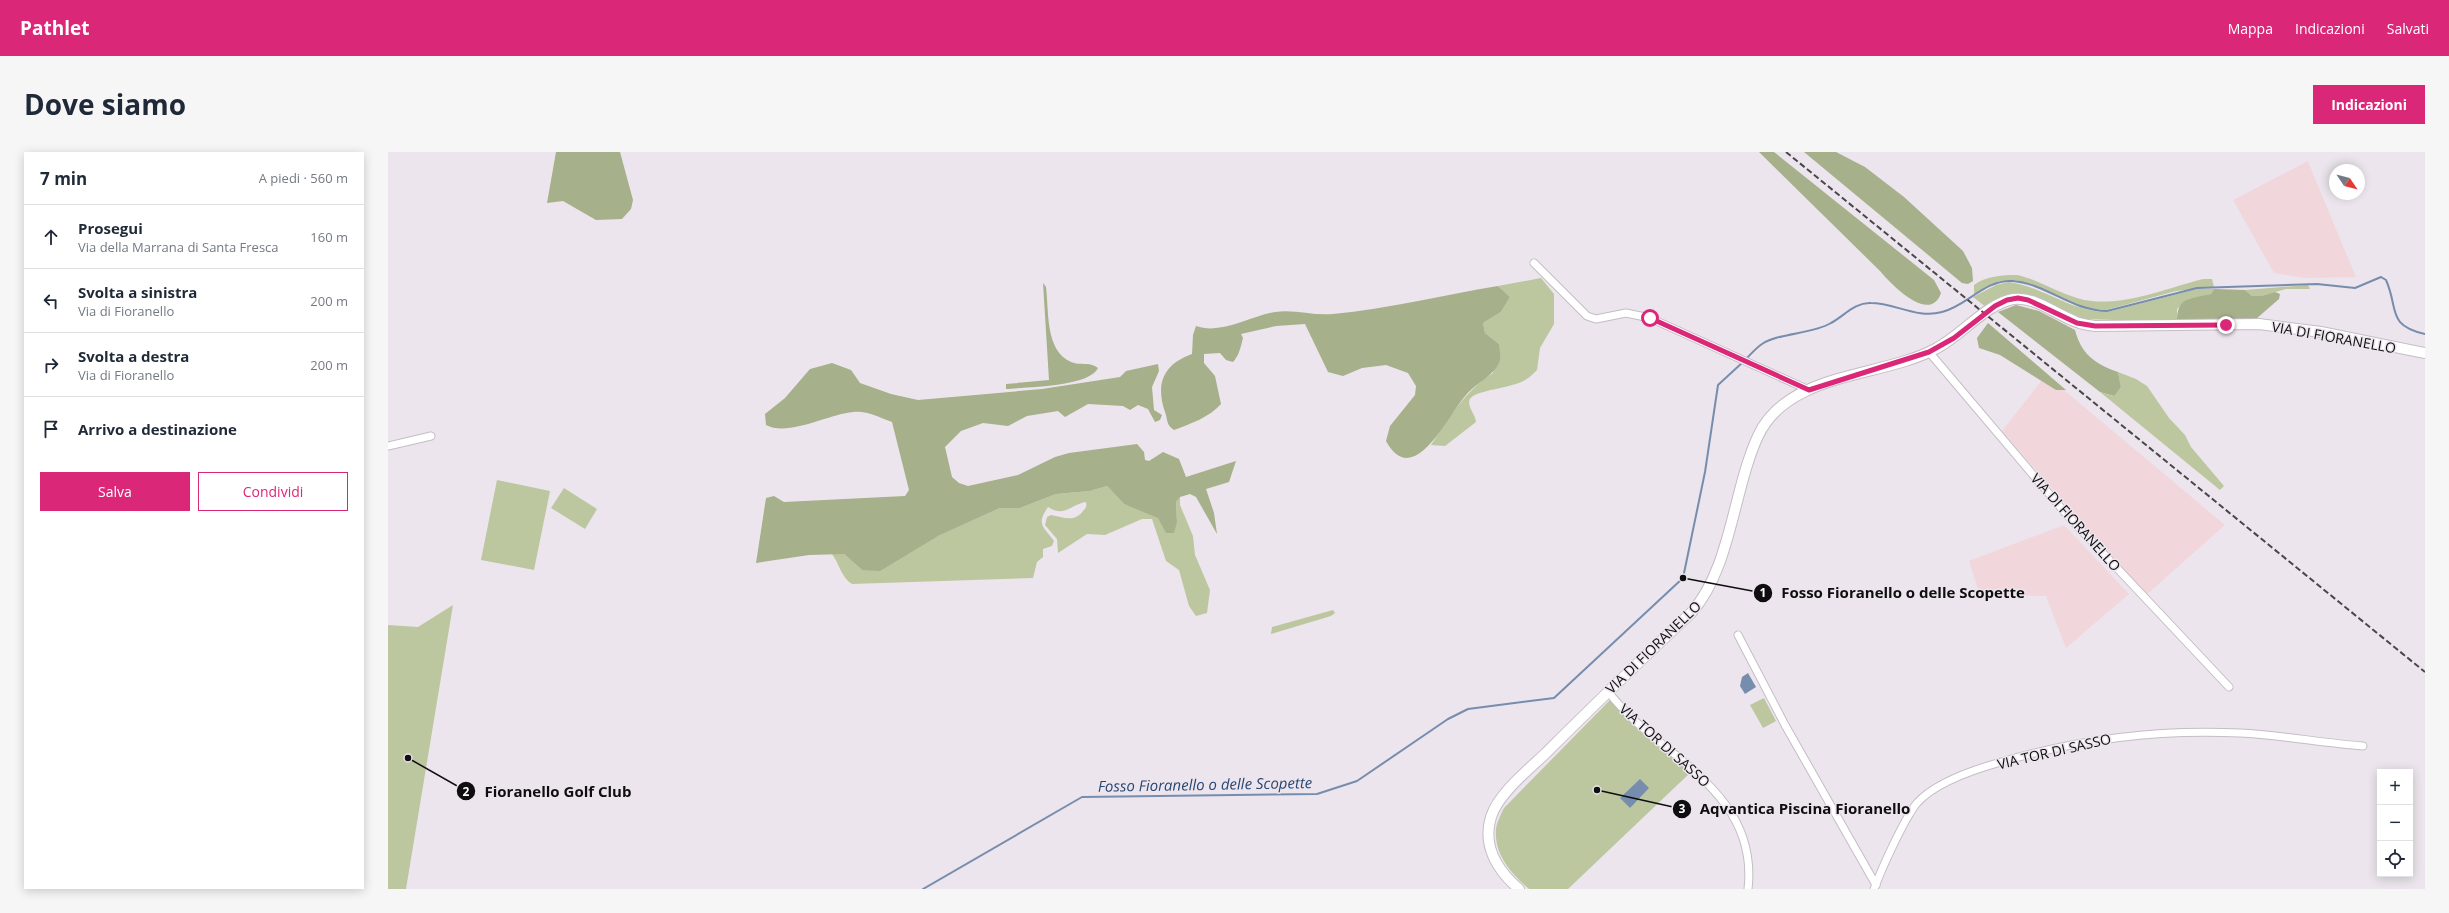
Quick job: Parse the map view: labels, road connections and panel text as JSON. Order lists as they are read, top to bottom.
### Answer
{
  "streets": {
    "street": ["VIA DI FIORANELLO", "VIA TOR DI SASSO"]
  },
  "crossings": [
    ["VIA DI FIORANELLO", "VIA TOR DI SASSO"]
  ],
  "water": ["Fosso Fioranello o delle Scopette"],
  "places": ["Fosso Fioranello o delle Scopette", "Fioranello Golf Club", "Aqvantica Piscina Fioranello"],
  "north": "bottom right",
  "page": {
    "header": "Pathlet",
    "nav": ["Mappa", "Indicazioni", "Salvati"],
    "title": "Dove siamo",
    "buttons": [
      "Indicazioni",
      ["Salva", "Condividi"]
    ],
    "heading": ["7 min", "A piedi · 560 m"],
    "list": [
      ["Prosegui", "Via della Marrana di Santa Fresca", "160 m"],
      ["Svolta a sinistra", "Via di Fioranello", "200 m"],
      ["Svolta a destra", "Via di Fioranello", "200 m"],
      "Arrivo a destinazione"
    ],
    "map_buttons": ["+", "−"]
  }
}
